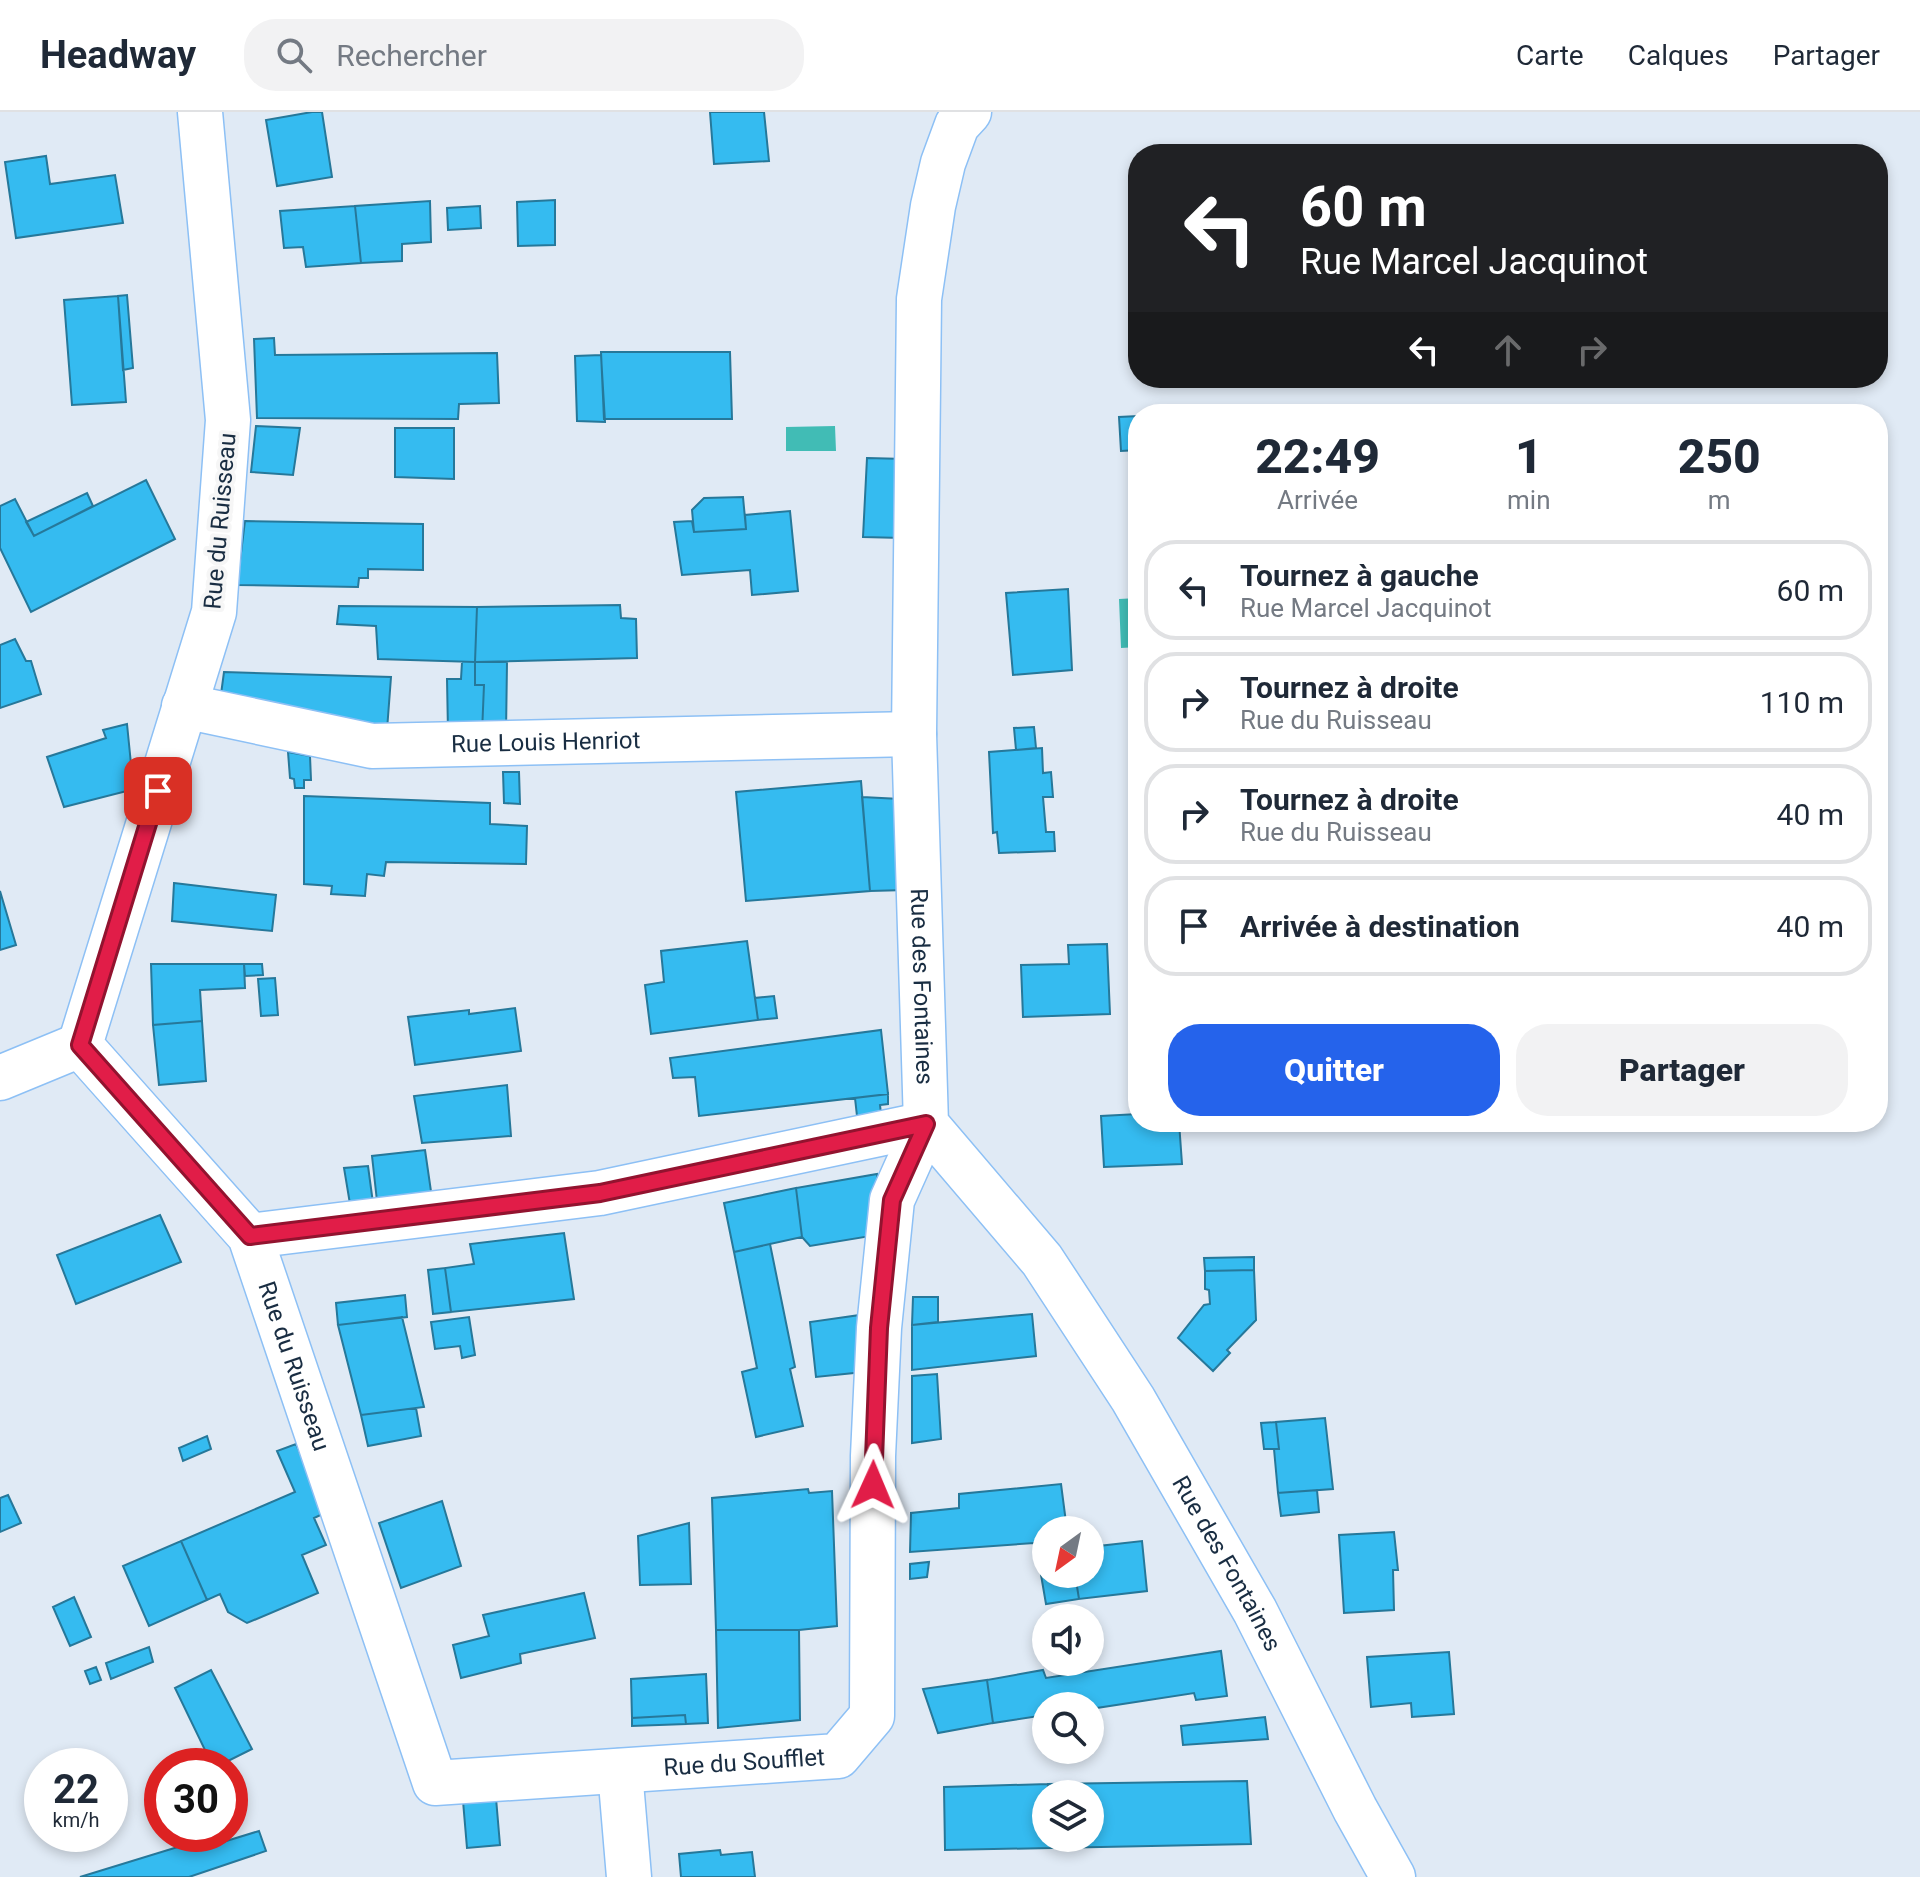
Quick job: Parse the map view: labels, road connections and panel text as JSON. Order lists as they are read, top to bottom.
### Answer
{
  "streets": {
    "street": [
      "Rue du Ruisseau",
      "Rue Louis Henriot",
      "Rue des Fontaines",
      "Rue du Soufflet"
    ]
  },
  "crossings": [
    ["Rue du Ruisseau", "Rue Louis Henriot"],
    ["Rue du Ruisseau", "Rue du Soufflet"],
    ["Rue Louis Henriot", "Rue des Fontaines"],
    ["Rue des Fontaines", "Rue du Soufflet"]
  ],
  "north": "bottom left",
  "page": {
    "header": "Headway",
    "search": "Rechercher",
    "nav": ["Carte", "Calques", "Partager"],
    "turn": ["60 m", "Rue Marcel Jacquinot"],
    "eta": [
      "22:49",
      "Arrivée",
      "1",
      "min",
      "250",
      "m"
    ],
    "list": [
      {
        "name": "Tournez à gauche",
        "note": "Rue Marcel Jacquinot",
        "value": "60 m"
      },
      {
        "name": "Tournez à droite",
        "note": "Rue du Ruisseau",
        "value": "110 m"
      },
      {
        "name": "Tournez à droite",
        "note": "Rue du Ruisseau",
        "value": "40 m"
      },
      {
        "name": "Arrivée à destination",
        "value": "40 m"
      }
    ],
    "buttons": ["Quitter", "Partager"],
    "speed": "22 km/h",
    "limit": "30"
  }
}
